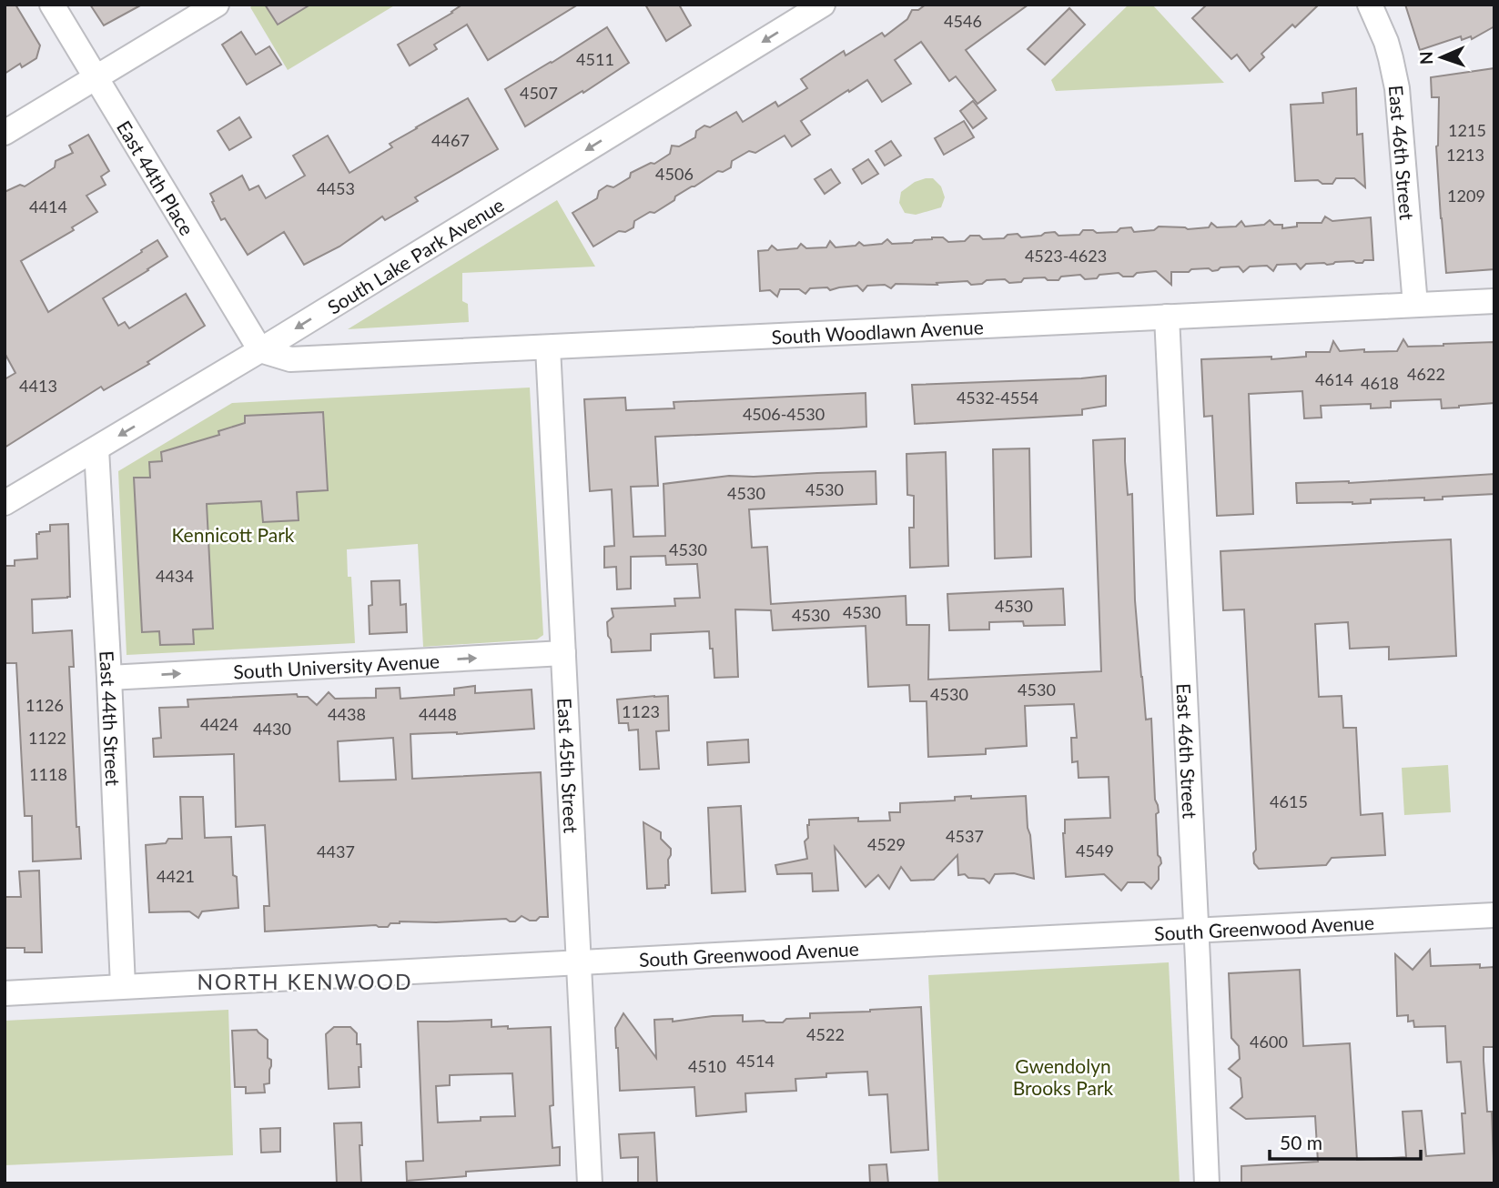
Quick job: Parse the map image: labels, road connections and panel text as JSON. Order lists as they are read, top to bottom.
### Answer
{
  "streets": {
    "street": [
      "East 46th Street",
      "East 44th Place",
      "South Lake Park Avenue",
      "South Woodlawn Avenue",
      "South University Avenue",
      "East 44th Street",
      "East 45th Street",
      "South Greenwood Avenue"
    ]
  },
  "crossings": [
    ["East 46th Street", "South Woodlawn Avenue"],
    ["East 46th Street", "South Greenwood Avenue"],
    ["East 44th Place", "South Lake Park Avenue"],
    ["East 44th Place", "South Woodlawn Avenue"],
    ["South Lake Park Avenue", "South Woodlawn Avenue"],
    ["South Lake Park Avenue", "East 44th Street"],
    ["South Woodlawn Avenue", "East 45th Street"],
    ["South University Avenue", "East 44th Street"],
    ["South University Avenue", "East 45th Street"],
    ["East 44th Street", "South Greenwood Avenue"],
    ["East 45th Street", "South Greenwood Avenue"]
  ],
  "one_way": ["South Lake Park Avenue", "South University Avenue"],
  "districts": ["NORTH KENWOOD"],
  "parks": ["Kennicott Park", "Gwendolyn Brooks Park"],
  "house_numbers": [
    "4546",
    "4511",
    "4507",
    "1215",
    "4467",
    "1213",
    "4506",
    "4453",
    "1209",
    "4414",
    "4523-4623",
    "4622",
    "4614",
    "4618",
    "4413",
    "4532-4554",
    "4506-4530",
    "4530",
    "4530",
    "4530",
    "4434",
    "4530",
    "4530",
    "4530",
    "4530",
    "4530",
    "1126",
    "1123",
    "4438",
    "4448",
    "4424",
    "4430",
    "1122",
    "1118",
    "4615",
    "4537",
    "4529",
    "4549",
    "4437",
    "4421",
    "4522",
    "4600",
    "4514",
    "4510"
  ],
  "scale_bar": "50 m",
  "north": "left"
}
